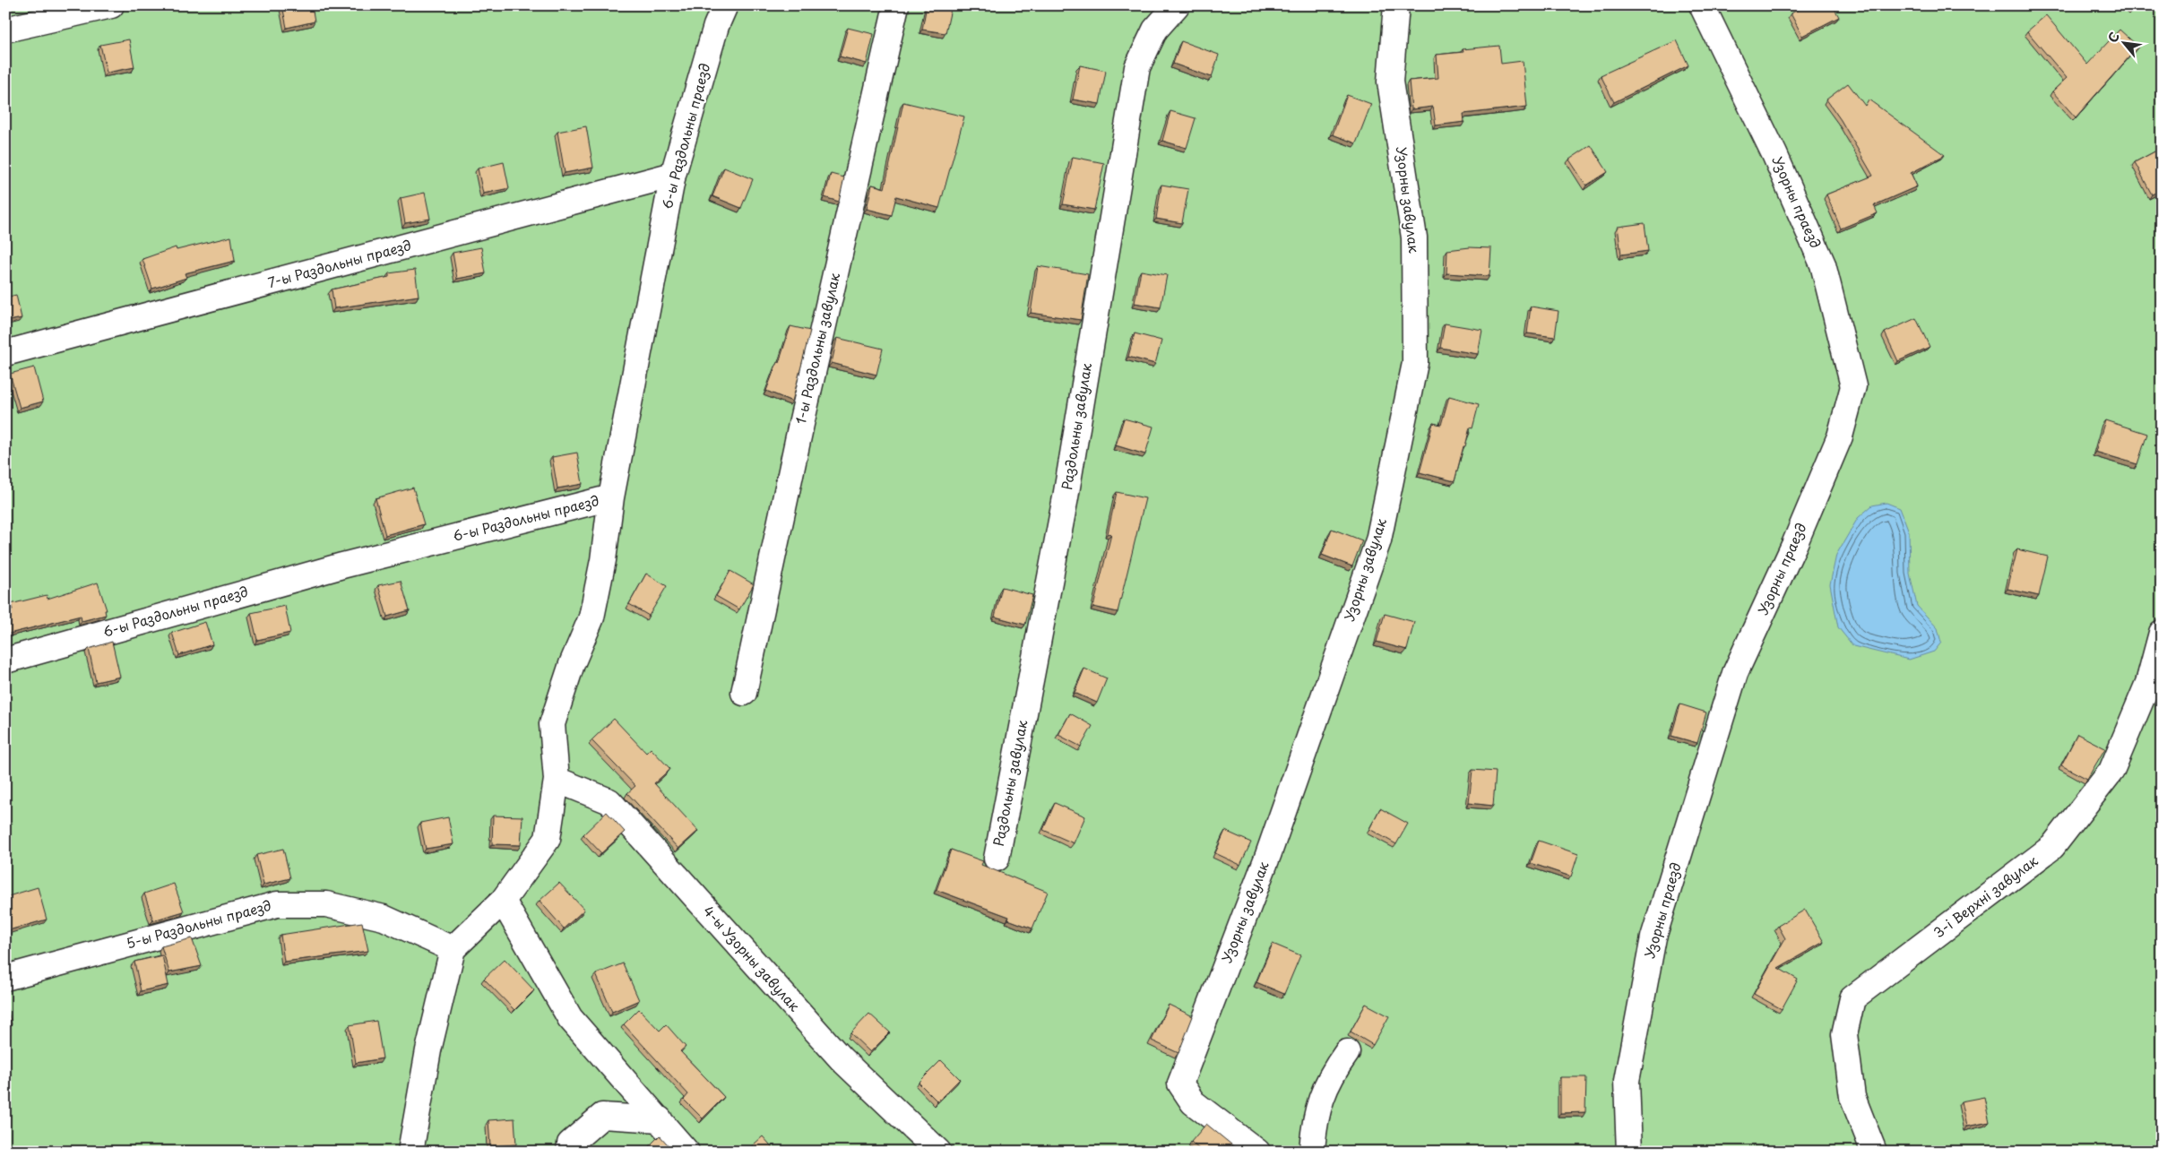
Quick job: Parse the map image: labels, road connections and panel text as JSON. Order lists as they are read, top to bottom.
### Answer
{
  "streets": {
    "lane": [
      "6-ы Раздольны праезд",
      "Узорны завулак",
      "Узорны праезд",
      "7-ы Раздольны праезд",
      "1-ы Раздольны завулак",
      "Раздольны завулак",
      "3-і Верхні завулак",
      "5-ы Раздольны праезд",
      "4-ы Узорны завулак"
    ]
  },
  "crossings": [
    ["6-ы Раздольны праезд", "7-ы Раздольны праезд"]
  ],
  "north": "top left"
}
